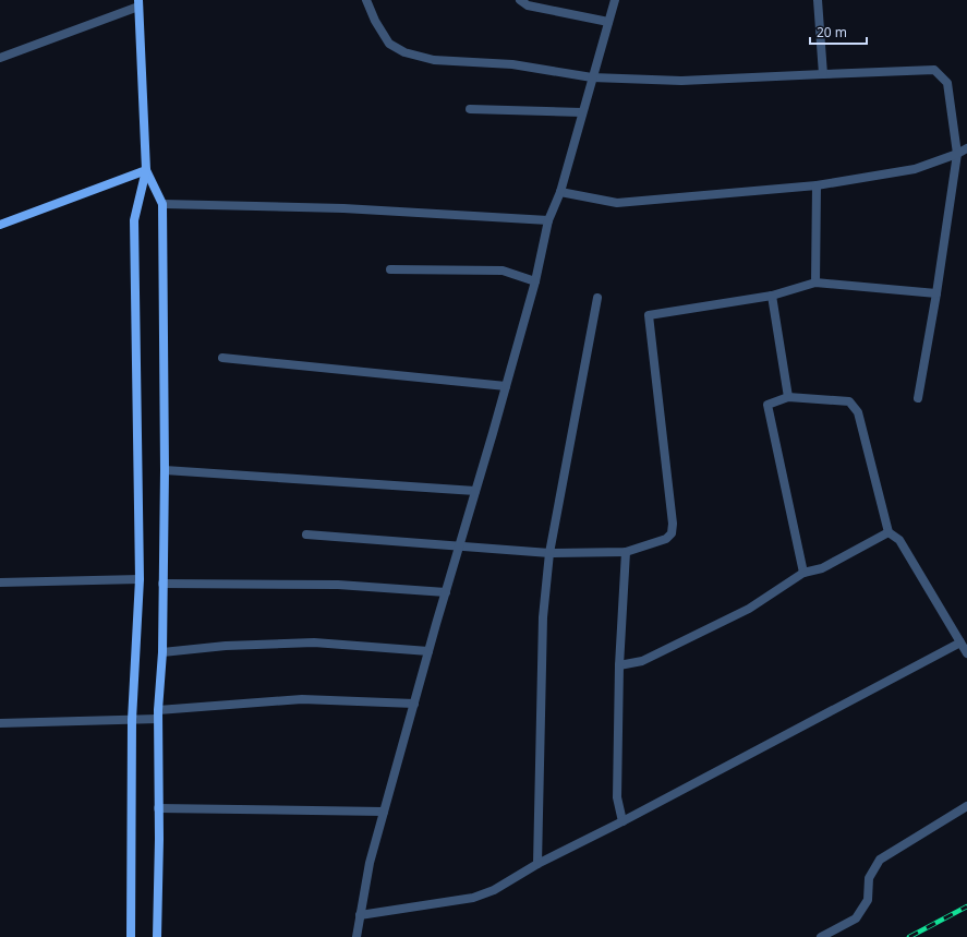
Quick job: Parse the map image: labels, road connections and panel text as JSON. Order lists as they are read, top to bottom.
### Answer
{
  "scale_bar": "20 m"
}
